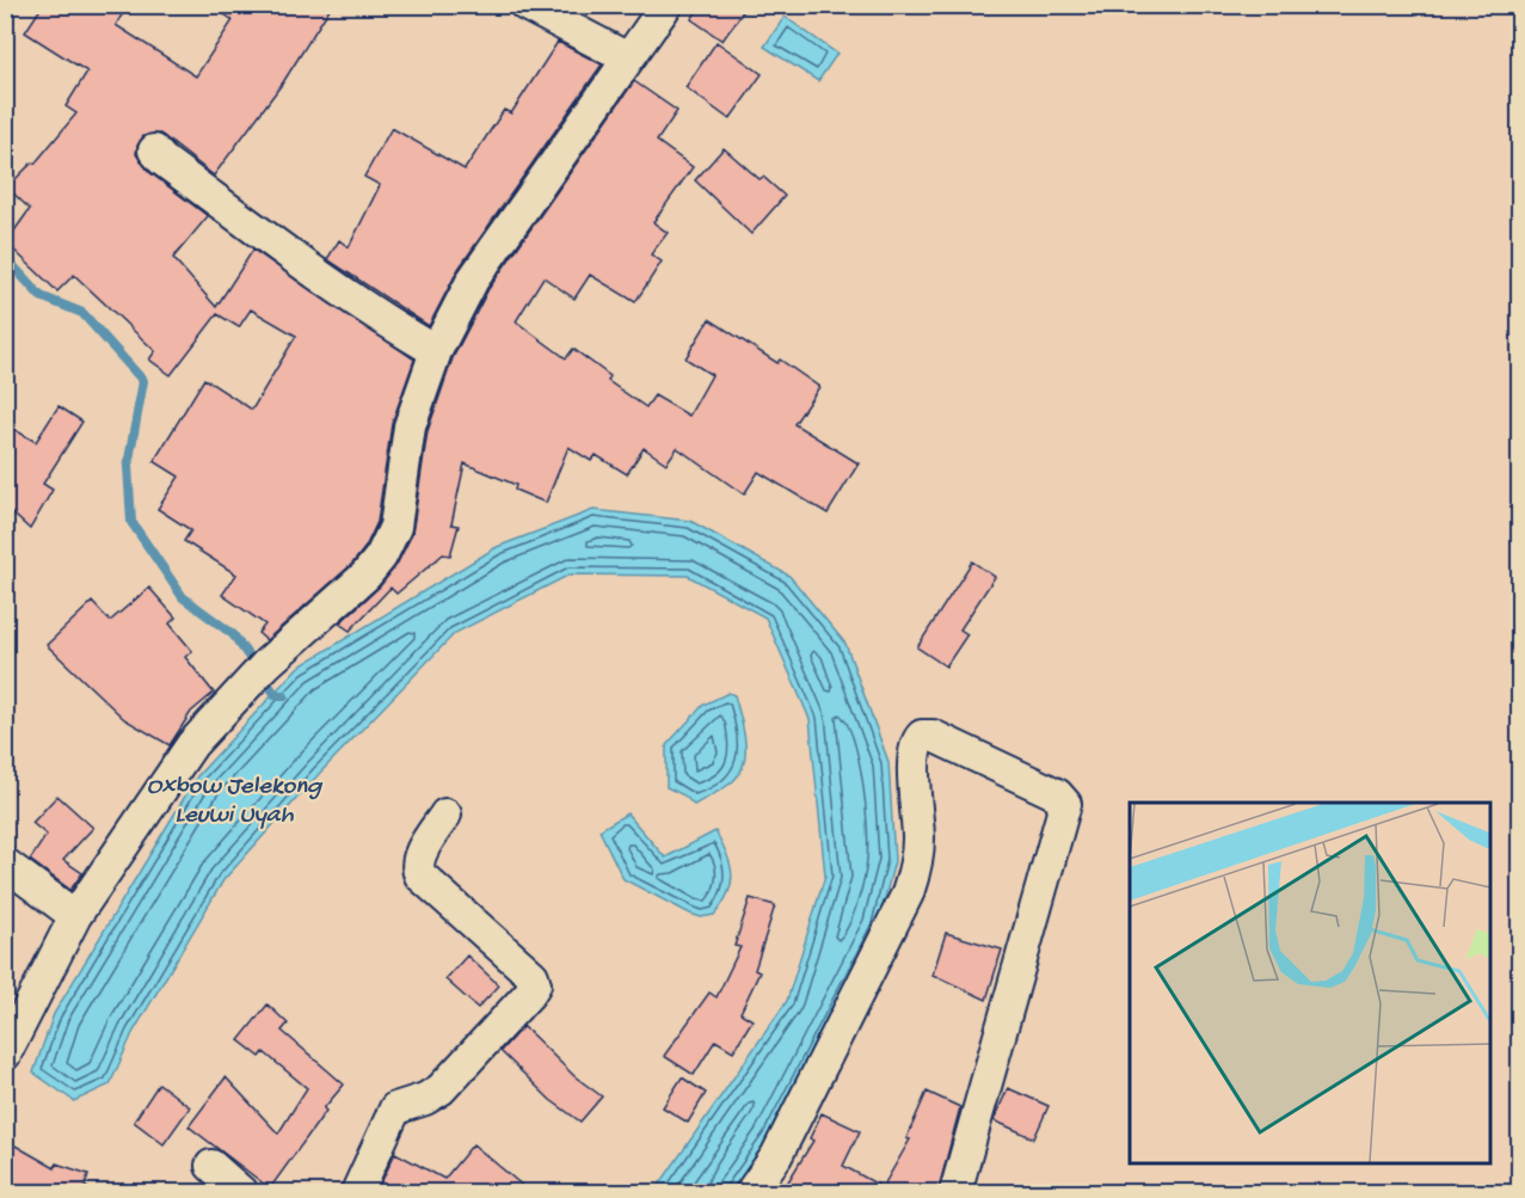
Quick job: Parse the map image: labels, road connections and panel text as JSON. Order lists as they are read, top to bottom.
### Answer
{
  "water": ["Oxbow Jelekong Leuwi Uyah"]
}
